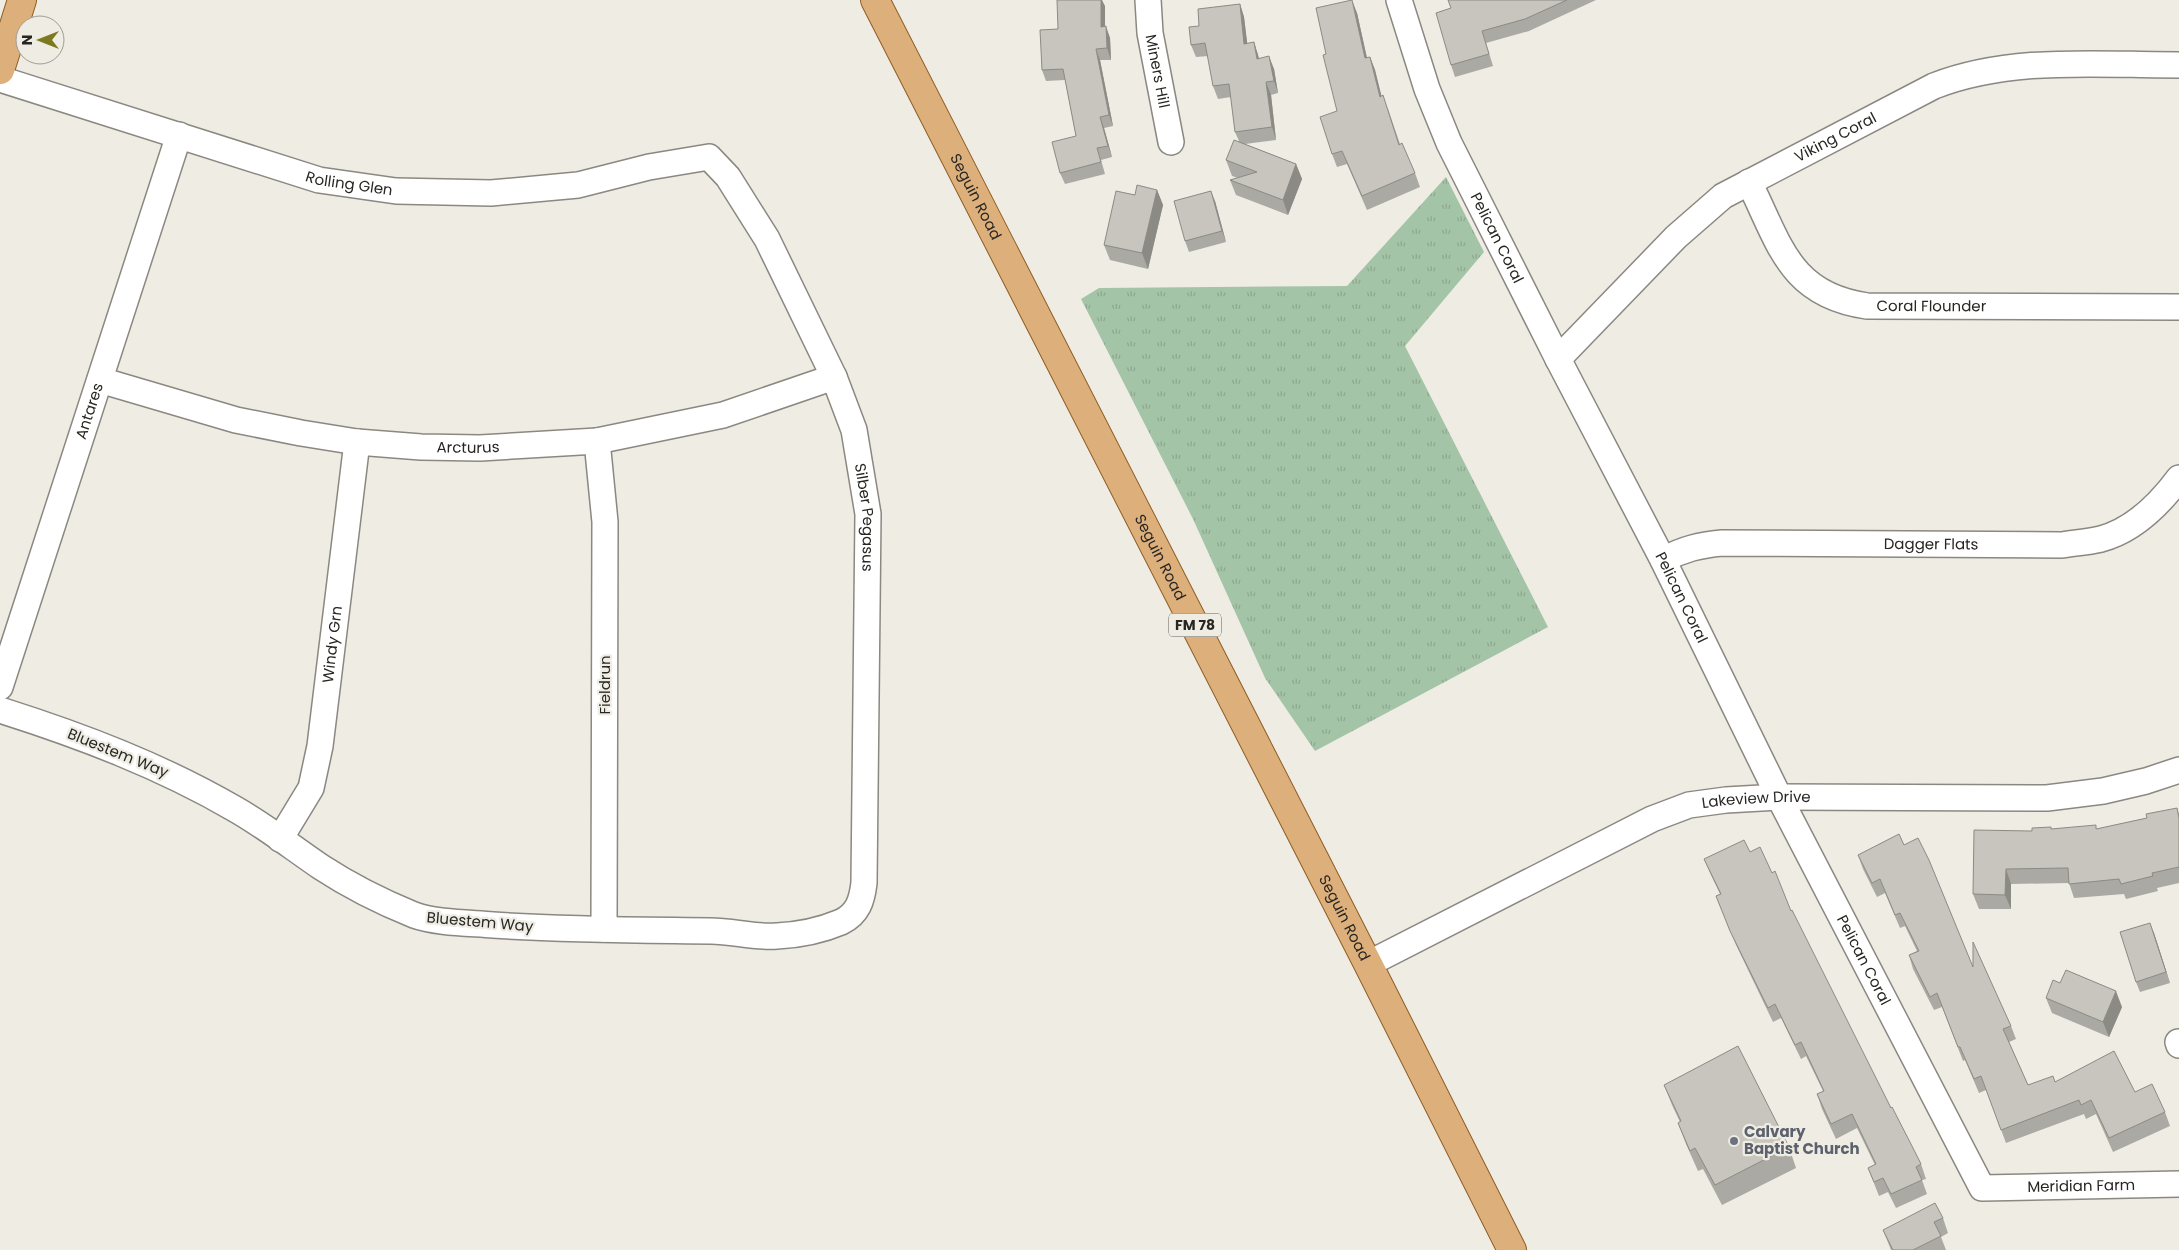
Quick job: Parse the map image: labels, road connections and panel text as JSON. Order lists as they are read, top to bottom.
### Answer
{
  "streets": {
    "main road": ["Seguin Road", "FM 78"],
    "street": [
      "Miners Hill",
      "Viking Coral",
      "Rolling Glen",
      "Pelican Coral",
      "Coral Flounder",
      "Antares",
      "Arcturus",
      "Silber Pegasus",
      "Dagger Flats",
      "Windy Grn",
      "Fieldrun",
      "Bluestem Way",
      "Lakeview Drive",
      "Meridian Farm"
    ]
  },
  "crossings": [
    ["Viking Coral", "Pelican Coral"],
    ["Viking Coral", "Coral Flounder"],
    ["Rolling Glen", "Antares"],
    ["Rolling Glen", "Silber Pegasus"],
    ["Seguin Road", "Lakeview Drive"],
    ["Pelican Coral", "Dagger Flats"],
    ["Pelican Coral", "Lakeview Drive"],
    ["Pelican Coral", "Meridian Farm"],
    ["Antares", "Arcturus"],
    ["Arcturus", "Silber Pegasus"],
    ["Arcturus", "Windy Grn"],
    ["Arcturus", "Fieldrun"],
    ["Silber Pegasus", "Bluestem Way"],
    ["Windy Grn", "Bluestem Way"],
    ["Fieldrun", "Bluestem Way"]
  ],
  "places": ["Calvary Baptist Church"],
  "north": "left"
}
